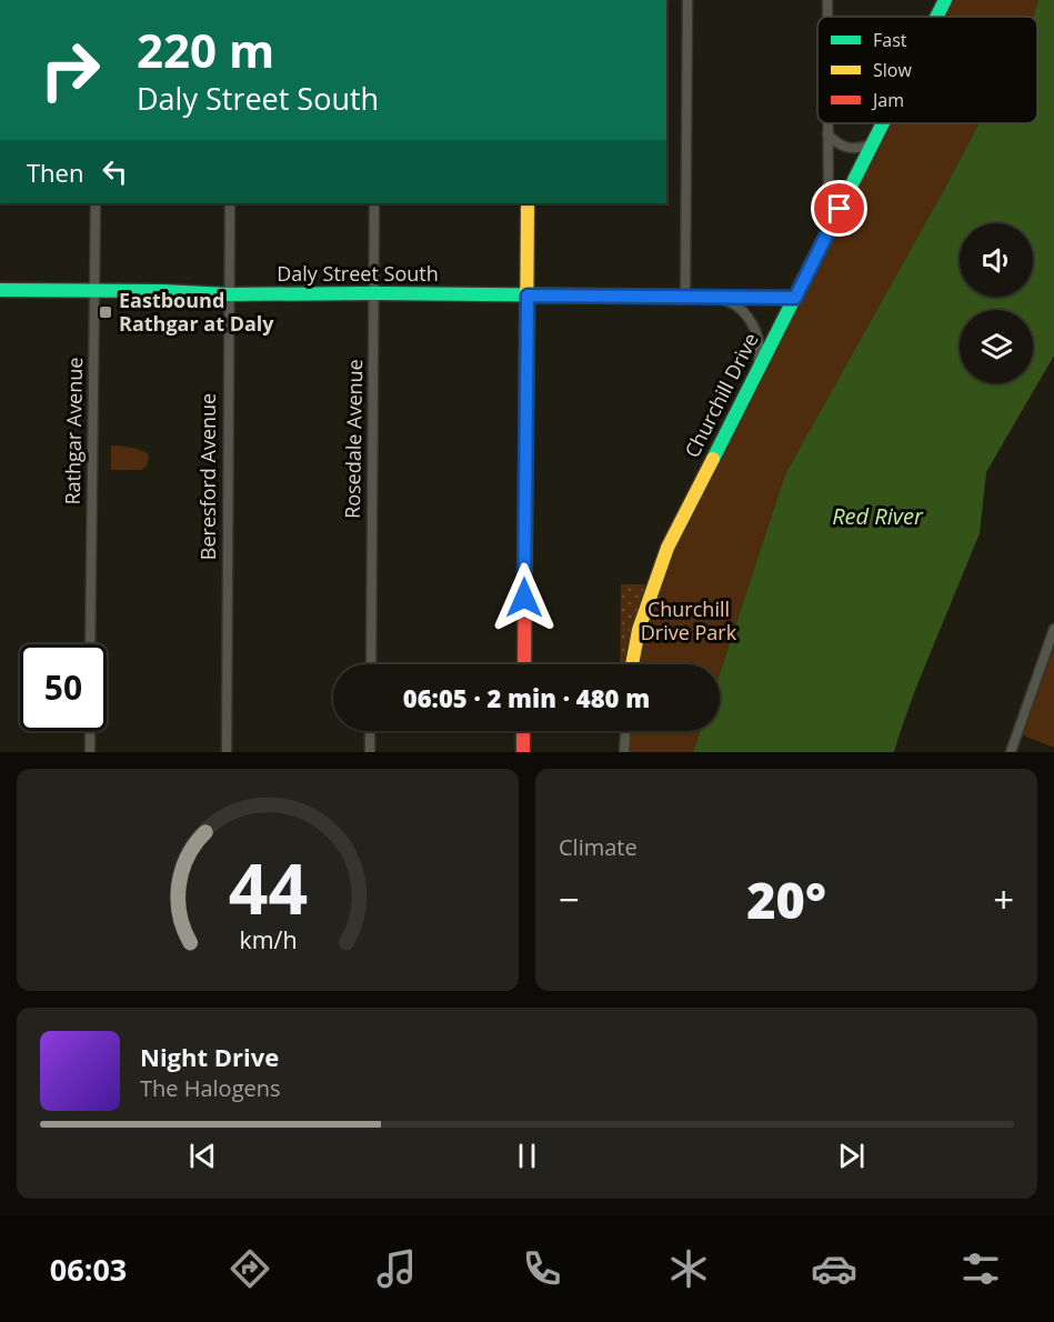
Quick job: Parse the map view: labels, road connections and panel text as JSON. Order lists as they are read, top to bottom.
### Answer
{
  "streets": {
    "street": [
      "Daly Street South",
      "Churchill Drive",
      "Rathgar Avenue",
      "Rosedale Avenue",
      "Beresford Avenue"
    ]
  },
  "crossings": [
    ["Daly Street South", "Churchill Drive"],
    ["Daly Street South", "Rathgar Avenue"],
    ["Daly Street South", "Rosedale Avenue"],
    ["Daly Street South", "Beresford Avenue"]
  ],
  "water": ["Red River"],
  "parks": ["Churchill Drive Park"],
  "places": {
    "transit": ["Eastbound Rathgar at Daly"]
  },
  "legend": ["Fast", "Slow", "Jam"],
  "page": {
    "turn": ["220 m", "Daly Street South"],
    "then": "Then",
    "limit": "50",
    "trip": "06:05 · 2 min · 480 m",
    "tile": "Climate",
    "heat": ["−", "20°", "+"],
    "song": ["Night Drive", "The Halogens"],
    "tabs": "06:03",
    "gauge": ["44", "km/h"]
  }
}
